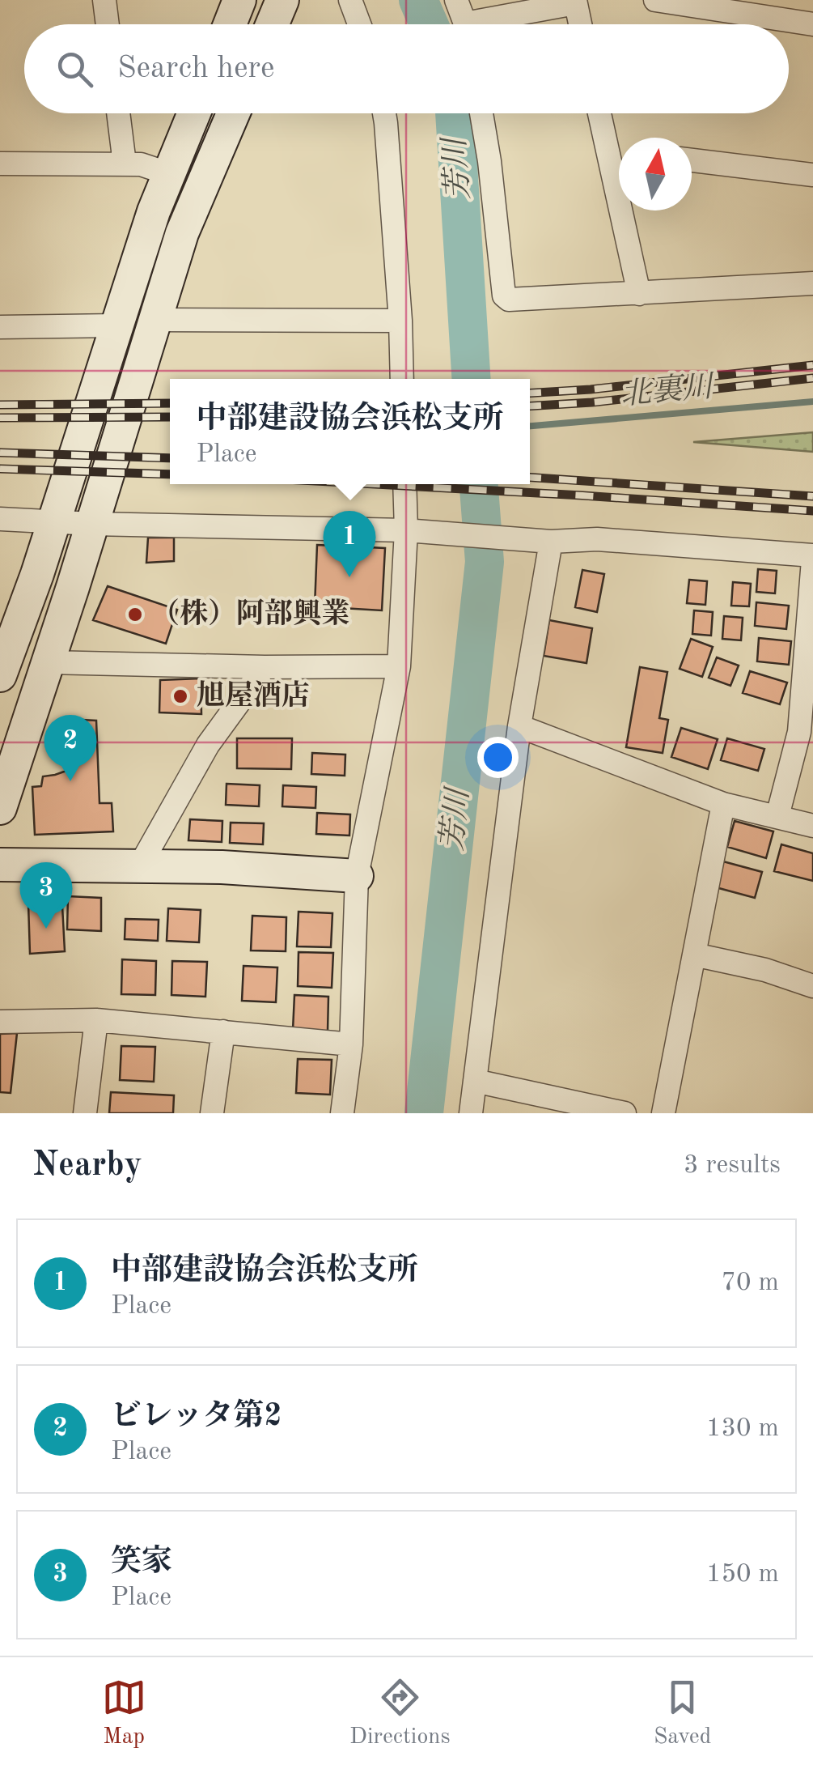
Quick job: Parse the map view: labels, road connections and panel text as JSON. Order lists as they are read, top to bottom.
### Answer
{
  "water": ["芳川", "北裏川"],
  "places": ["（株）阿部興業", "旭屋酒店"],
  "north": "top",
  "page": {
    "search": "Search here",
    "popup": ["中部建設協会浜松支所", "Place"],
    "pins": ["1", "2", "3"],
    "heading": ["Nearby", "3 results"],
    "list": [
      {
        "mark": "1",
        "name": "中部建設協会浜松支所",
        "note": "Place",
        "value": "70 m"
      },
      {
        "mark": "2",
        "name": "ビレッタ第2",
        "note": "Place",
        "value": "130 m"
      },
      {
        "mark": "3",
        "name": "笑家",
        "note": "Place",
        "value": "150 m"
      }
    ],
    "nav": ["Map", "Directions", "Saved"]
  }
}
